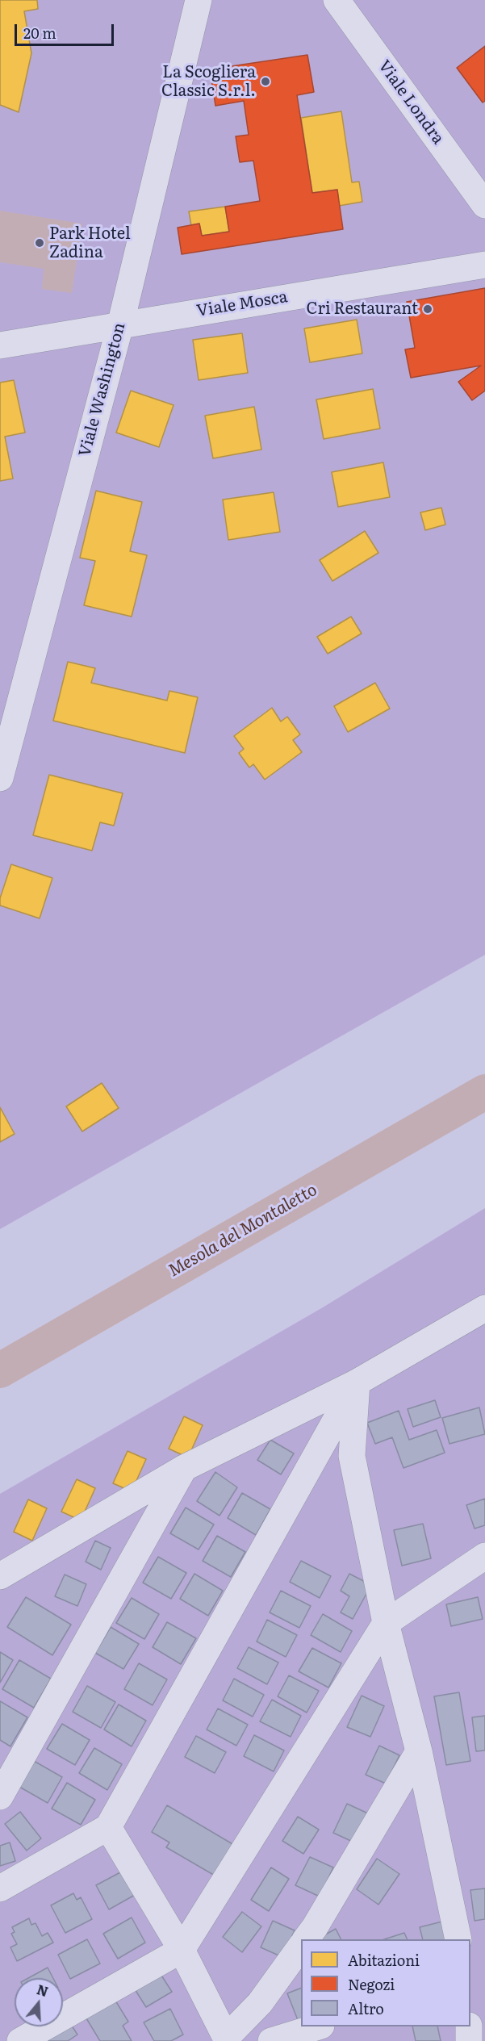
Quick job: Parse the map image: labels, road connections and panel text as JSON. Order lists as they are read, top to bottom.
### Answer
{
  "streets": {
    "street": ["Viale Londra", "Viale Mosca", "Viale Washington"]
  },
  "crossings": [
    ["Viale Mosca", "Viale Washington"]
  ],
  "water": ["Mesola del Montaletto"],
  "places": ["La Scogliera Classic S.r.l.", "Park Hotel Zadina", "Cri Restaurant"],
  "legend": ["Abitazioni", "Negozi", "Altro"],
  "scale_bar": "20 m",
  "north": "top"
}
